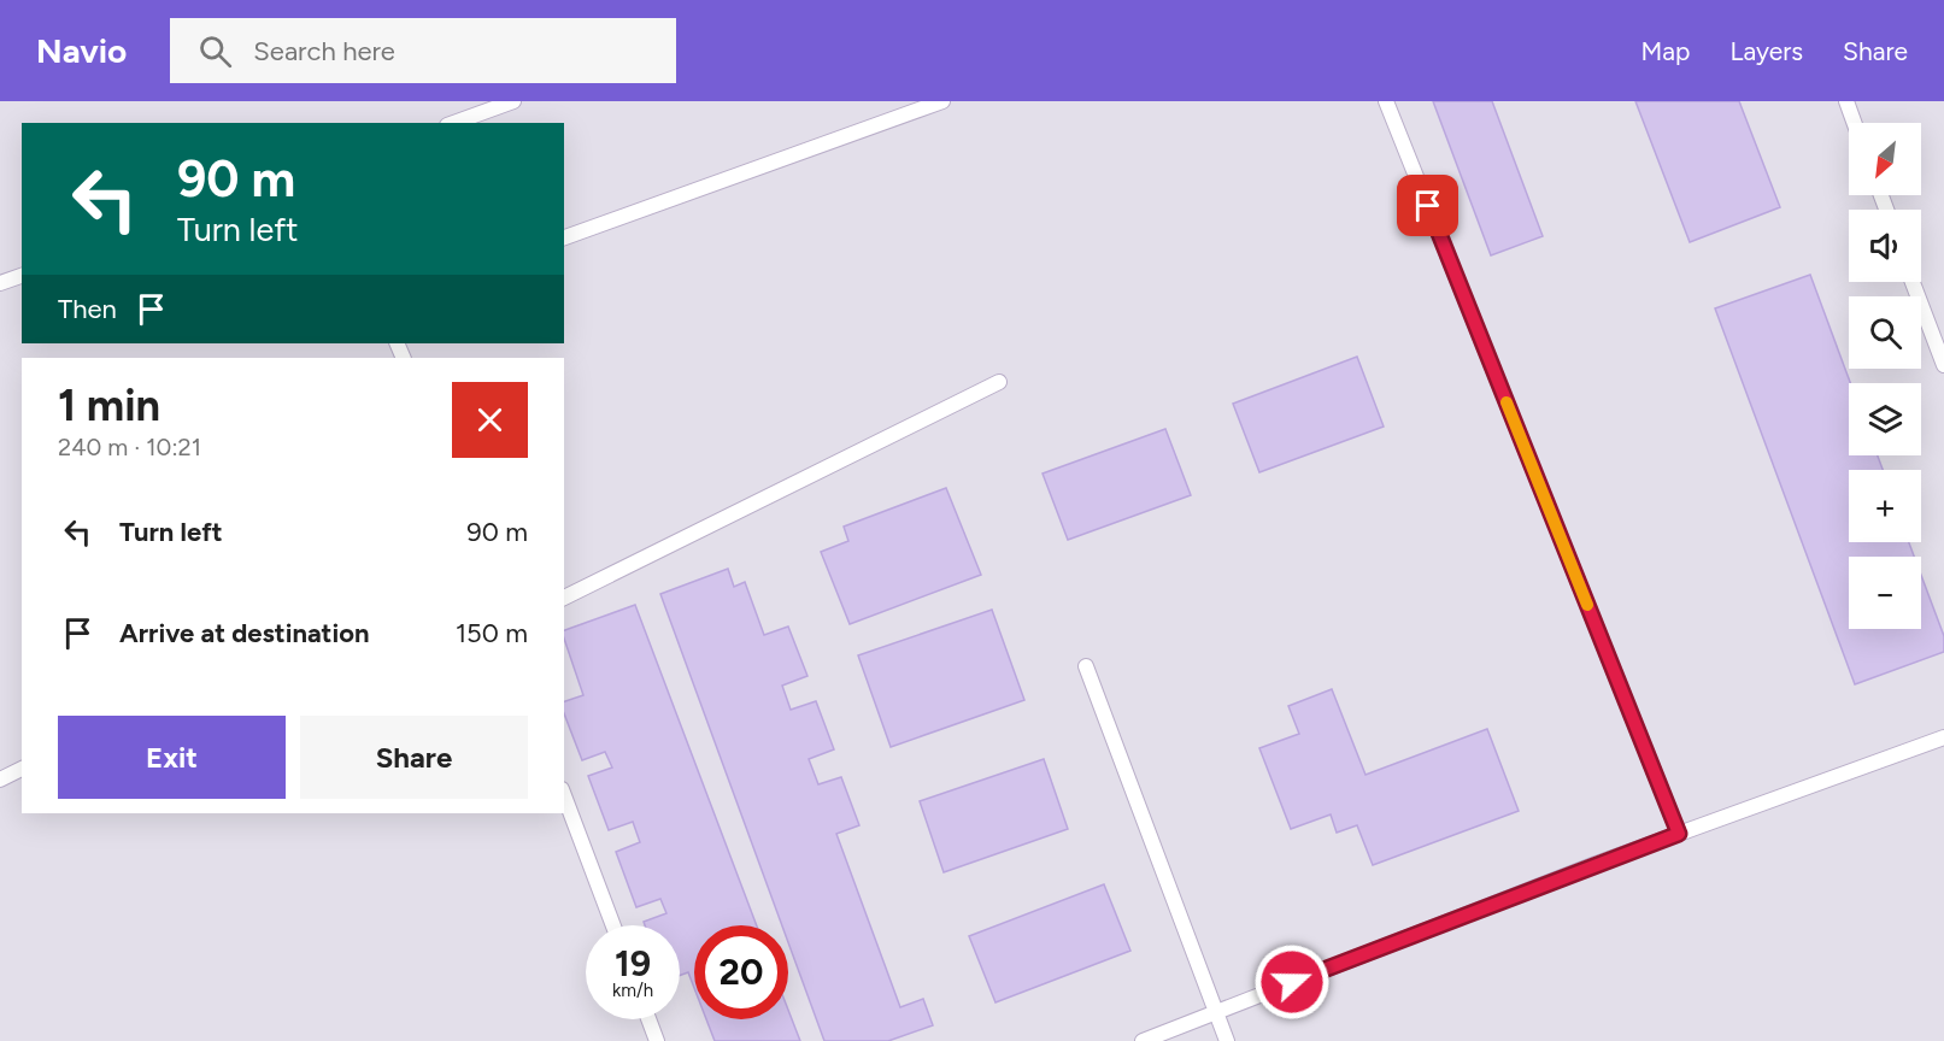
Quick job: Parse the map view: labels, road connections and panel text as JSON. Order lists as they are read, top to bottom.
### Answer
{
  "north": "bottom left",
  "page": {
    "header": "Navio",
    "search": "Search here",
    "nav": ["Map", "Layers", "Share"],
    "map_buttons": ["+", "−"],
    "turn": ["90 m", "Turn left"],
    "then": "Then",
    "heading": ["1 min", "240 m · 10:21"],
    "list": [
      {
        "name": "Turn left",
        "value": "90 m"
      },
      {
        "name": "Arrive at destination",
        "value": "150 m"
      }
    ],
    "buttons": ["Exit", "Share"],
    "speed": "19 km/h",
    "limit": "20"
  }
}
